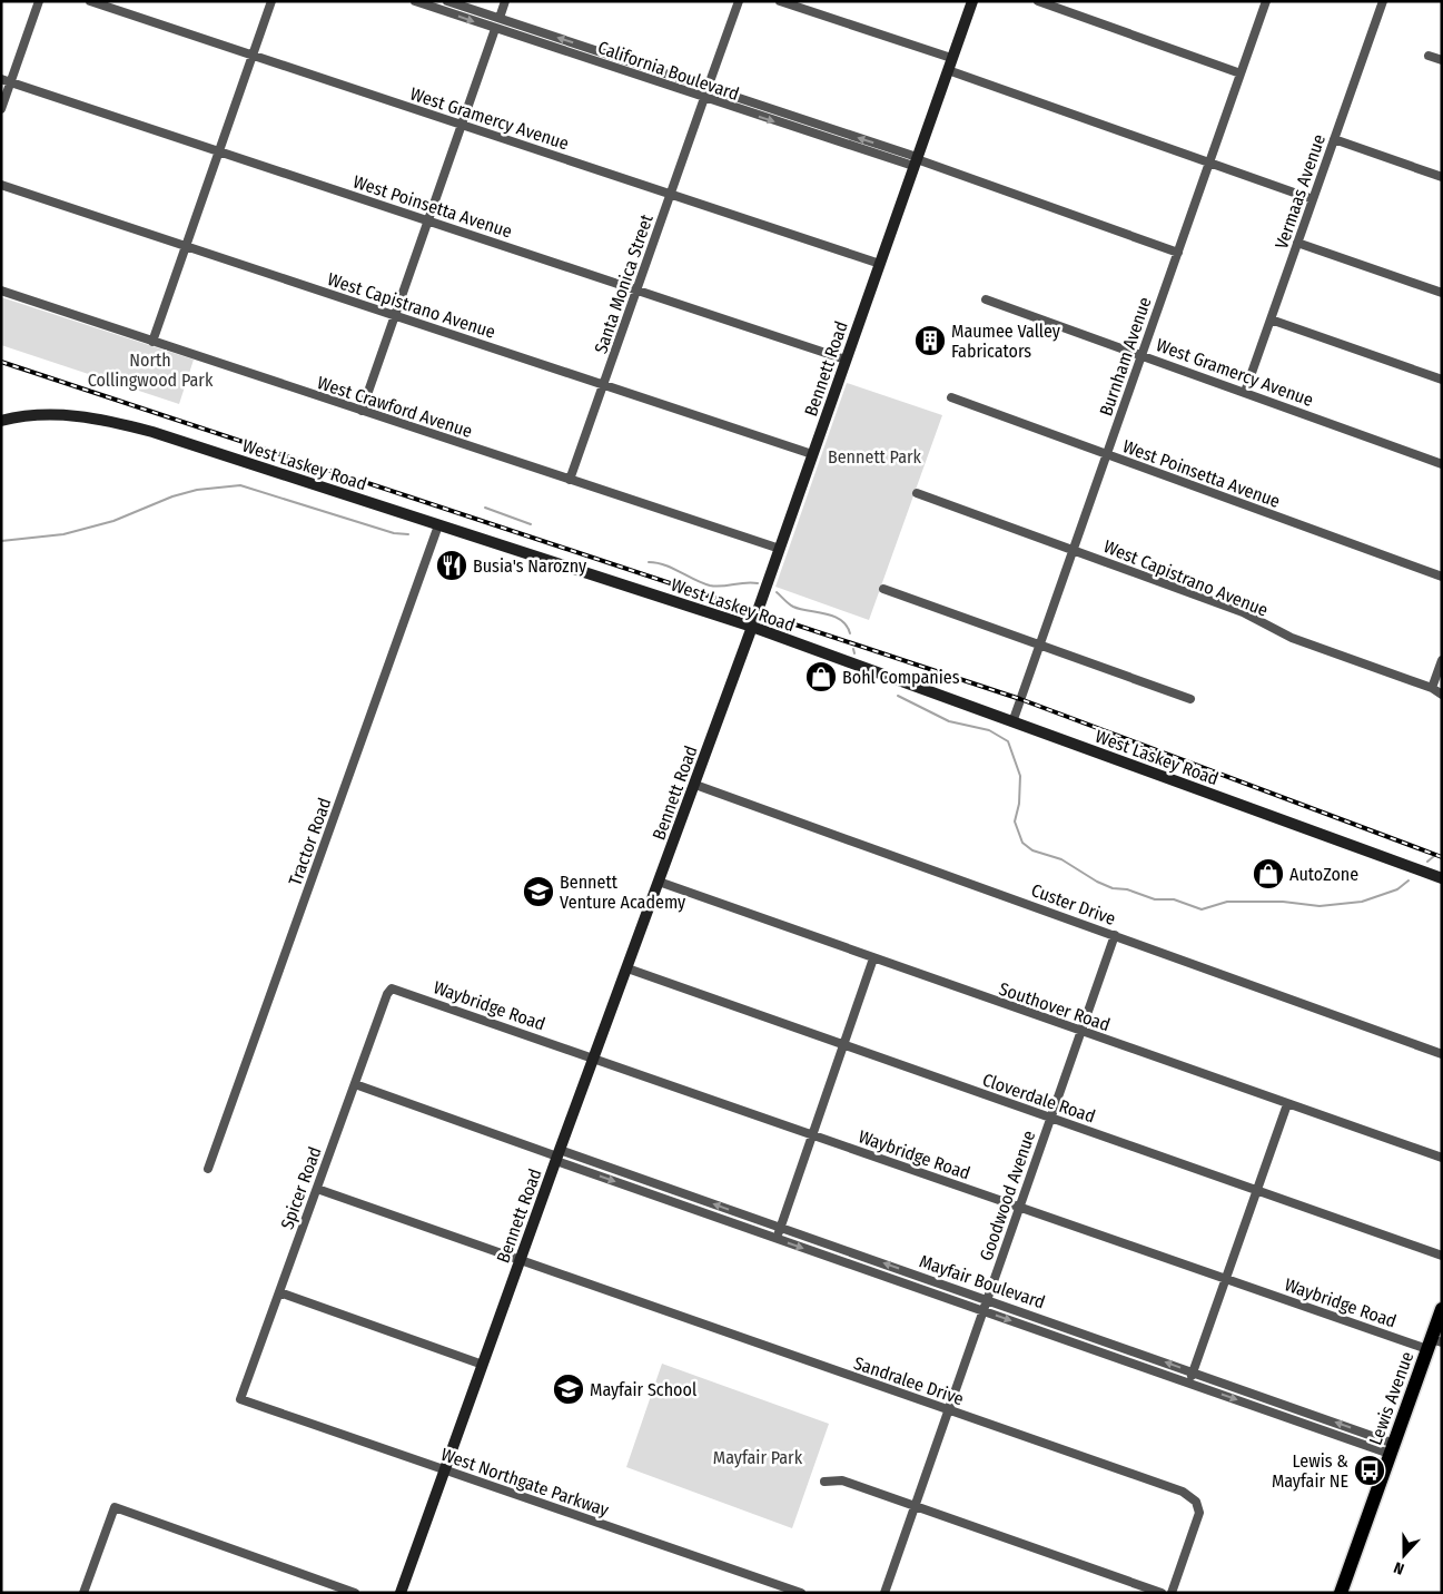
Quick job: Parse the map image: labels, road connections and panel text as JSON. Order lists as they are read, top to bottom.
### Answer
{
  "streets": {
    "main road": ["Lewis Avenue"],
    "street": [
      "California Boulevard",
      "West Gramercy Avenue",
      "Vermaas Avenue",
      "West Poinsetta Avenue",
      "Santa Monica Street",
      "West Capistrano Avenue",
      "Burnham Avenue",
      "Bennett Road",
      "West Crawford Avenue",
      "West Laskey Road",
      "Tractor Road",
      "Custer Drive",
      "Waybridge Road",
      "Southover Road",
      "Cloverdale Road",
      "Spicer Road",
      "Goodwood Avenue",
      "Mayfair Boulevard",
      "Sandralee Drive",
      "West Northgate Parkway"
    ]
  },
  "crossings": [
    ["California Boulevard", "Santa Monica Street"],
    ["California Boulevard", "Burnham Avenue"],
    ["California Boulevard", "Bennett Road"],
    ["West Gramercy Avenue", "Vermaas Avenue"],
    ["West Gramercy Avenue", "Santa Monica Street"],
    ["West Gramercy Avenue", "Burnham Avenue"],
    ["West Gramercy Avenue", "Bennett Road"],
    ["West Poinsetta Avenue", "Santa Monica Street"],
    ["West Poinsetta Avenue", "Burnham Avenue"],
    ["West Poinsetta Avenue", "Bennett Road"],
    ["Santa Monica Street", "West Capistrano Avenue"],
    ["Santa Monica Street", "West Crawford Avenue"],
    ["West Capistrano Avenue", "Burnham Avenue"],
    ["West Capistrano Avenue", "Bennett Road"],
    ["Burnham Avenue", "West Laskey Road"],
    ["Bennett Road", "West Crawford Avenue"],
    ["Bennett Road", "West Laskey Road"],
    ["Bennett Road", "Custer Drive"],
    ["Bennett Road", "Waybridge Road"],
    ["Bennett Road", "Southover Road"],
    ["Bennett Road", "Cloverdale Road"],
    ["Bennett Road", "Mayfair Boulevard"],
    ["Bennett Road", "Sandralee Drive"],
    ["Bennett Road", "West Northgate Parkway"],
    ["West Laskey Road", "Tractor Road"],
    ["Custer Drive", "Goodwood Avenue"],
    ["Waybridge Road", "Spicer Road"],
    ["Waybridge Road", "Goodwood Avenue"],
    ["Waybridge Road", "Lewis Avenue"],
    ["Southover Road", "Goodwood Avenue"],
    ["Cloverdale Road", "Goodwood Avenue"],
    ["Spicer Road", "Mayfair Boulevard"],
    ["Spicer Road", "Sandralee Drive"],
    ["Spicer Road", "West Northgate Parkway"],
    ["Goodwood Avenue", "Mayfair Boulevard"],
    ["Goodwood Avenue", "Sandralee Drive"],
    ["Mayfair Boulevard", "Lewis Avenue"]
  ],
  "parks": ["North Collingwood Park", "Bennett Park", "Mayfair Park"],
  "places": {
    "building": ["Maumee Valley Fabricators"],
    "restaurant": ["Busia's Narozny"],
    "shop": ["Bohl Companies", "AutoZone"],
    "school or university": ["Bennett Venture Academy", "Mayfair School"],
    "bus stop": ["Lewis & Mayfair NE"]
  },
  "north": "bottom"
}
